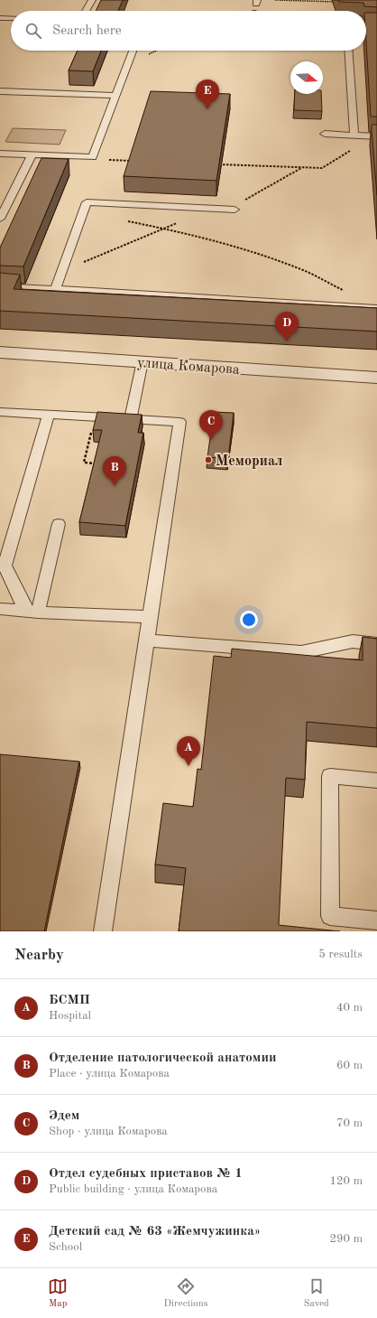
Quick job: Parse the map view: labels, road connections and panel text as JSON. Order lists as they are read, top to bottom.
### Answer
{
  "streets": {
    "street": ["улица Комарова"]
  },
  "places": ["Мемориал"],
  "north": "right",
  "page": {
    "search": "Search here",
    "pins": [
      "E",
      "D",
      "C",
      "B",
      "A"
    ],
    "heading": ["Nearby", "5 results"],
    "list": [
      {
        "mark": "A",
        "name": "БСМП",
        "note": "Hospital",
        "value": "40 m"
      },
      {
        "mark": "B",
        "name": "Отделение патологической анатомии",
        "note": "Place · улица Комарова",
        "value": "60 m"
      },
      {
        "mark": "C",
        "name": "Эдем",
        "note": "Shop · улица Комарова",
        "value": "70 m"
      },
      {
        "mark": "D",
        "name": "Отдел судебных приставов № 1",
        "note": "Public building · улица Комарова",
        "value": "120 m"
      },
      {
        "mark": "E",
        "name": "Детский сад № 63 «Жемчужинка»",
        "note": "School",
        "value": "290 m"
      }
    ],
    "nav": ["Map", "Directions", "Saved"]
  }
}
